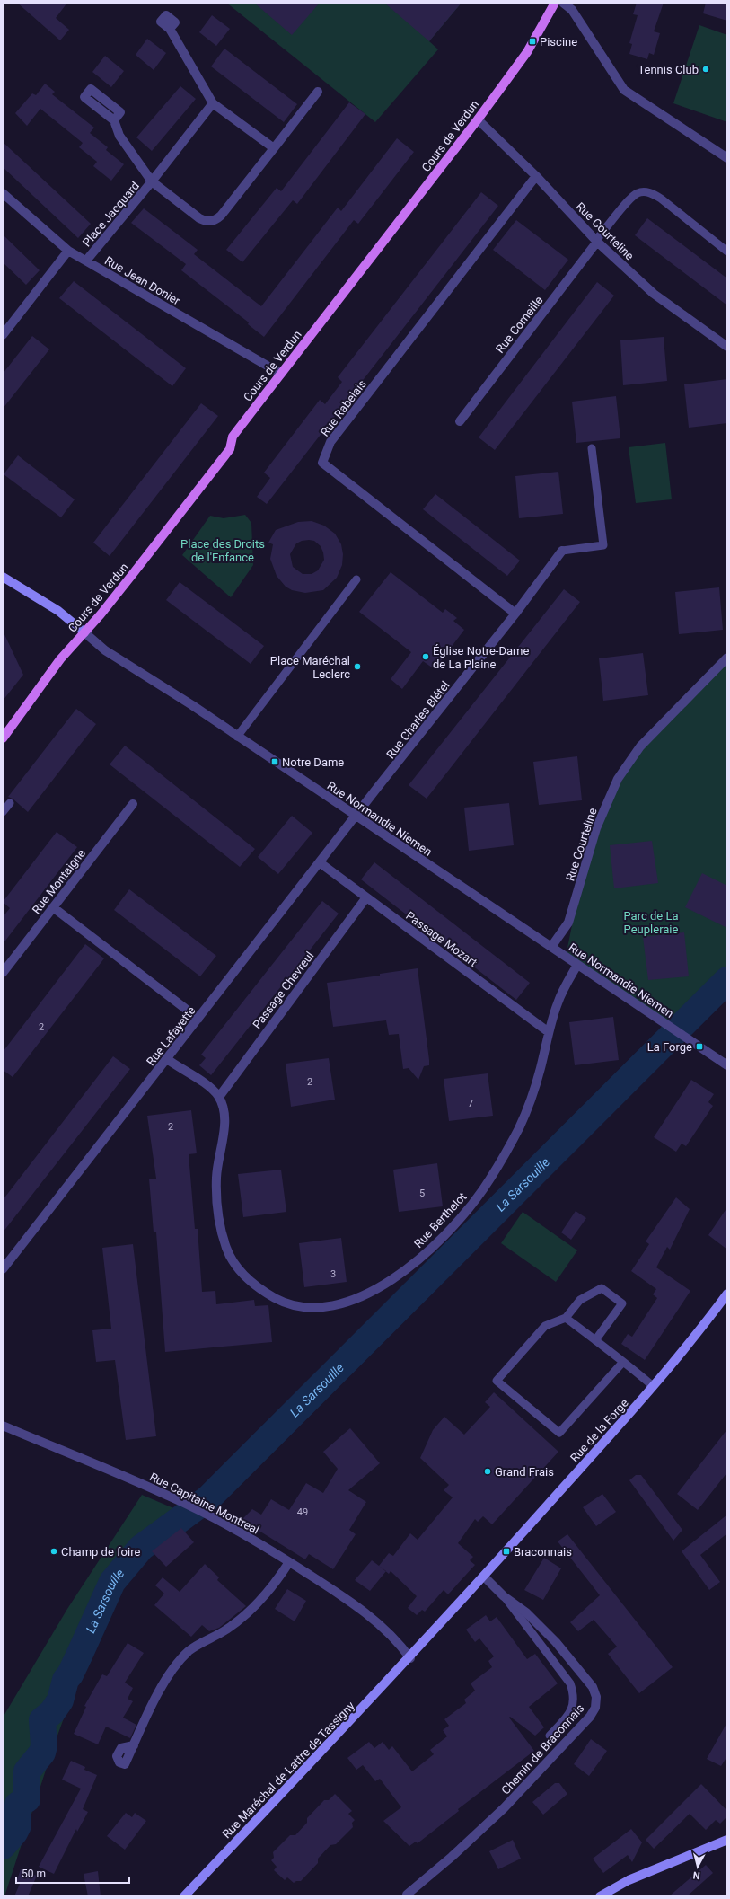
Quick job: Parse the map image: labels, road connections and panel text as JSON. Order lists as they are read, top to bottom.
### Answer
{
  "streets": {
    "main road": [
      "Cours de Verdun",
      "Rue Normandie Niemen",
      "Rue de la Forge",
      "Rue Maréchal de Lattre de Tassigny"
    ],
    "street": [
      "Place Jacquard",
      "Rue Courteline",
      "Rue Jean Donier",
      "Rue Corneille",
      "Rue Rabelais",
      "Rue Charles Blétel",
      "Rue Montaigne",
      "Passage Mozart",
      "Passage Chevreul",
      "Rue Lafayette",
      "Rue Berthelot",
      "Rue Capitaine Montreal",
      "Chemin de Braconnais"
    ]
  },
  "crossings": [
    ["Cours de Verdun", "Rue Courteline"],
    ["Cours de Verdun", "Rue Jean Donier"],
    ["Cours de Verdun", "Rue Normandie Niemen"],
    ["Place Jacquard", "Rue Jean Donier"],
    ["Rue Courteline", "Rue Corneille"],
    ["Rue Courteline", "Rue Rabelais"],
    ["Rue Courteline", "Rue Normandie Niemen"],
    ["Rue Rabelais", "Rue Charles Blétel"],
    ["Rue Charles Blétel", "Rue Normandie Niemen"],
    ["Rue Charles Blétel", "Rue Lafayette"],
    ["Rue Normandie Niemen", "Rue Lafayette"],
    ["Rue Normandie Niemen", "Rue Berthelot"],
    ["Passage Mozart", "Passage Chevreul"],
    ["Passage Mozart", "Rue Lafayette"],
    ["Passage Mozart", "Rue Berthelot"],
    ["Passage Chevreul", "Rue Berthelot"],
    ["Rue de la Forge", "Rue Capitaine Montreal"],
    ["Rue de la Forge", "Chemin de Braconnais"],
    ["Rue de la Forge", "Rue Maréchal de Lattre de Tassigny"],
    ["Rue Capitaine Montreal", "Rue Maréchal de Lattre de Tassigny"]
  ],
  "water": ["La Sarsouille"],
  "parks": ["Place des Droits de l'Enfance", "Parc de La Peupleraie"],
  "places": {
    "transit": [
      "Piscine",
      "Notre Dame",
      "La Forge",
      "Braconnais"
    ],
    "other": [
      "Tennis Club",
      "Église Notre-Dame de La Plaine",
      "Place Maréchal Leclerc",
      "Grand Frais",
      "Champ de foire"
    ]
  },
  "house_numbers": [
    "2",
    "2",
    "7",
    "2",
    "5",
    "3",
    "49"
  ],
  "scale_bar": "50 m",
  "north": "bottom"
}
